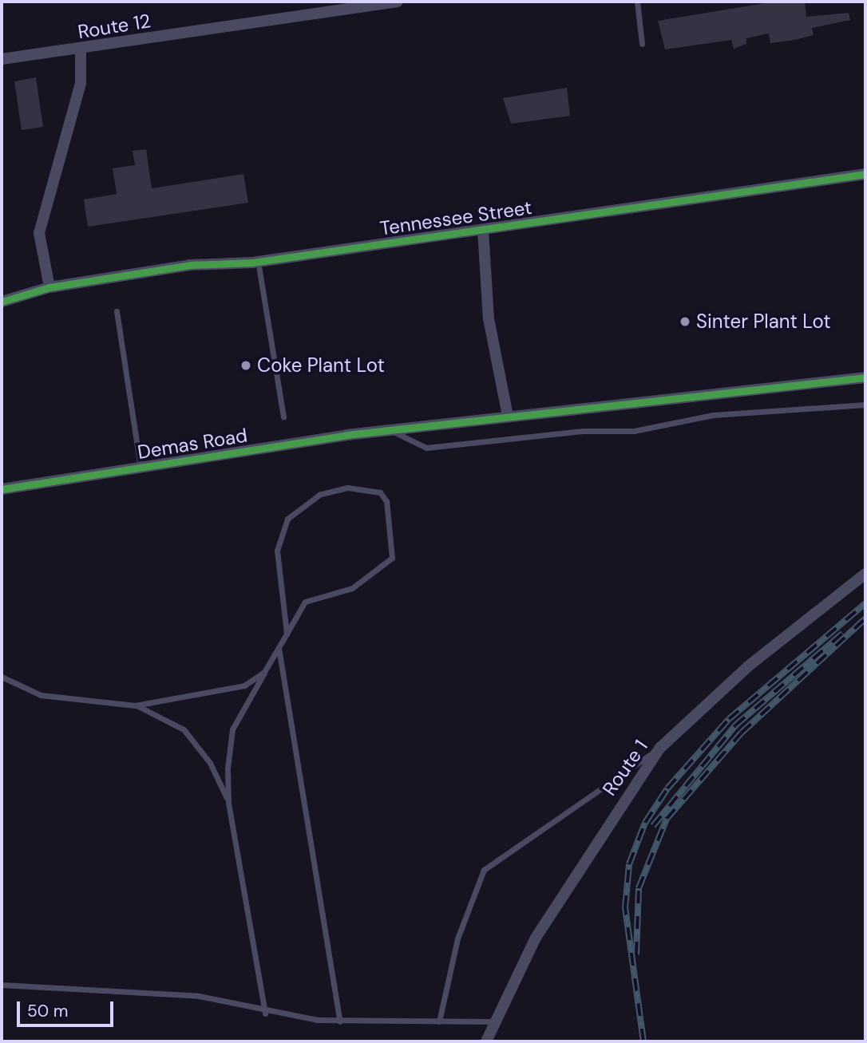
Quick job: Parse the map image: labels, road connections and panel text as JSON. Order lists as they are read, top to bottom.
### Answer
{
  "streets": {
    "street": [
      "Route 12",
      "Tennessee Street",
      "Demas Road",
      "Route 1"
    ]
  },
  "places": ["Sinter Plant Lot", "Coke Plant Lot"],
  "scale_bar": "50 m"
}
